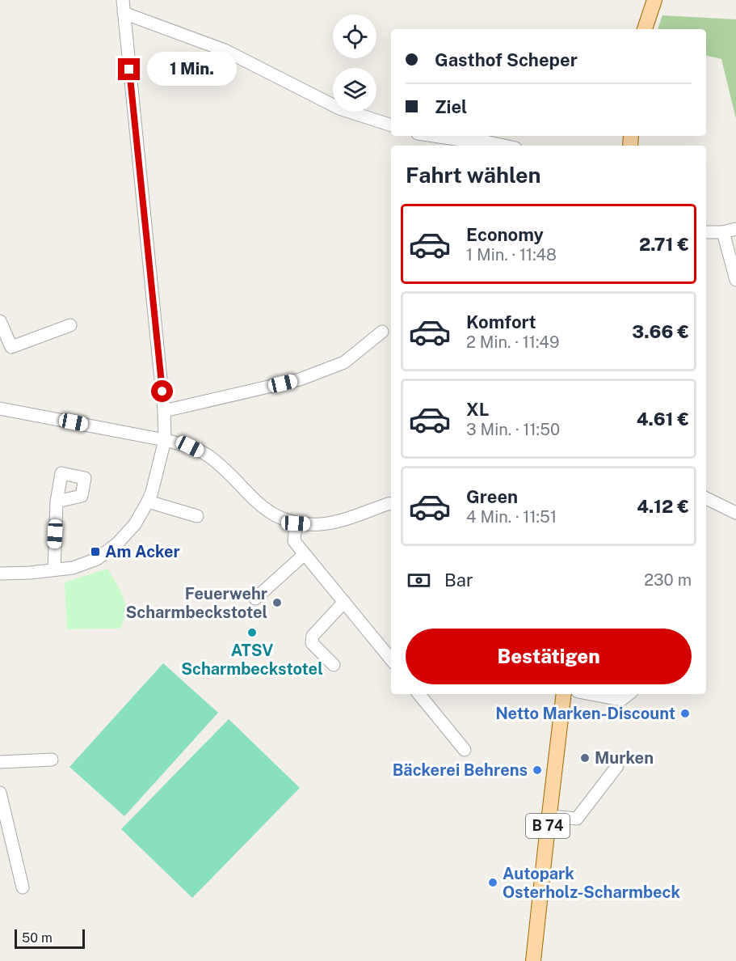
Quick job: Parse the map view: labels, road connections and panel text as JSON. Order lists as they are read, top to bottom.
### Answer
{
  "streets": {
    "main road": ["B 74"]
  },
  "places": {
    "transit": ["Am Acker"],
    "other": [
      "Feuerwehr Scharmbeckstotel",
      "ATSV Scharmbeckstotel",
      "Netto Marken-Discount",
      "Murken",
      "Bäckerei Behrens",
      "Autopark Osterholz-Scharmbeck"
    ]
  },
  "scale_bar": "50 m",
  "page": {
    "banner": ["Gasthof Scheper", "Ziel"],
    "bubble": "1 Min.",
    "heading": "Fahrt wählen",
    "list": [
      {
        "name": "Economy",
        "note": "1 Min. · 11:48",
        "value": "2.71 €"
      },
      {
        "name": "Komfort",
        "note": "2 Min. · 11:49",
        "value": "3.66 €"
      },
      {
        "name": "XL",
        "note": "3 Min. · 11:50",
        "value": "4.61 €"
      },
      {
        "name": "Green",
        "note": "4 Min. · 11:51",
        "value": "4.12 €"
      }
    ],
    "pay": ["Bar", "230 m"],
    "buttons": "Bestätigen",
    "scale": "50 m"
  }
}
